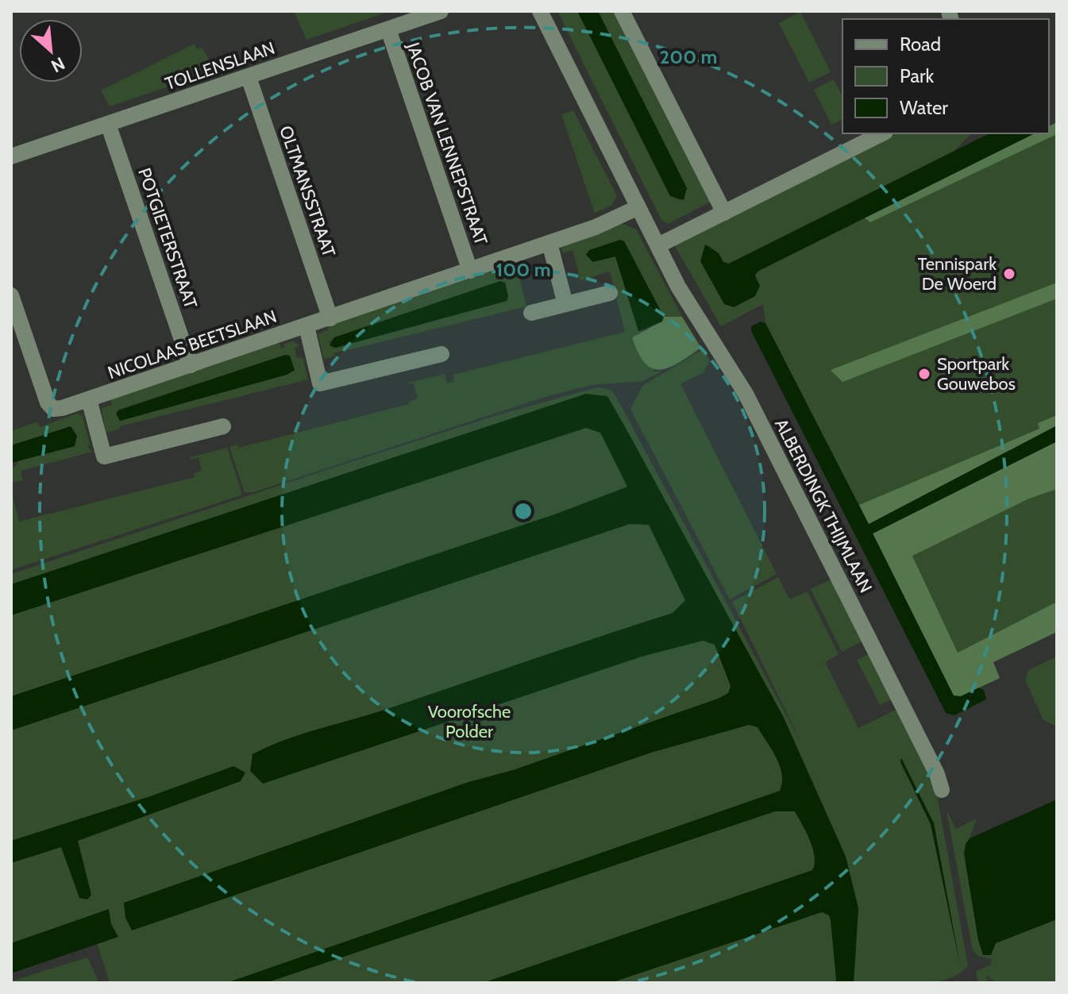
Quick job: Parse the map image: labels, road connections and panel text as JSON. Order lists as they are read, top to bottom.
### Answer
{
  "streets": {
    "street": [
      "TOLLENSLAAN",
      "JACOB VAN LENNEPSTRAAT",
      "OLTMANSSTRAAT",
      "POTGIETERSTRAAT",
      "NICOLAAS BEETSLAAN",
      "ALBERDINGK THIJMLAAN"
    ]
  },
  "crossings": [
    ["TOLLENSLAAN", "JACOB VAN LENNEPSTRAAT"],
    ["TOLLENSLAAN", "OLTMANSSTRAAT"],
    ["TOLLENSLAAN", "POTGIETERSTRAAT"],
    ["JACOB VAN LENNEPSTRAAT", "NICOLAAS BEETSLAAN"],
    ["OLTMANSSTRAAT", "NICOLAAS BEETSLAAN"],
    ["POTGIETERSTRAAT", "NICOLAAS BEETSLAAN"],
    ["NICOLAAS BEETSLAAN", "ALBERDINGK THIJMLAAN"]
  ],
  "parks": ["Voorofsche Polder"],
  "places": ["Tennispark De Woerd", "Sportpark Gouwebos"],
  "legend": ["Road", "Park", "Water"],
  "north": "bottom right",
  "rings": ["200 m", "100 m"]
}
